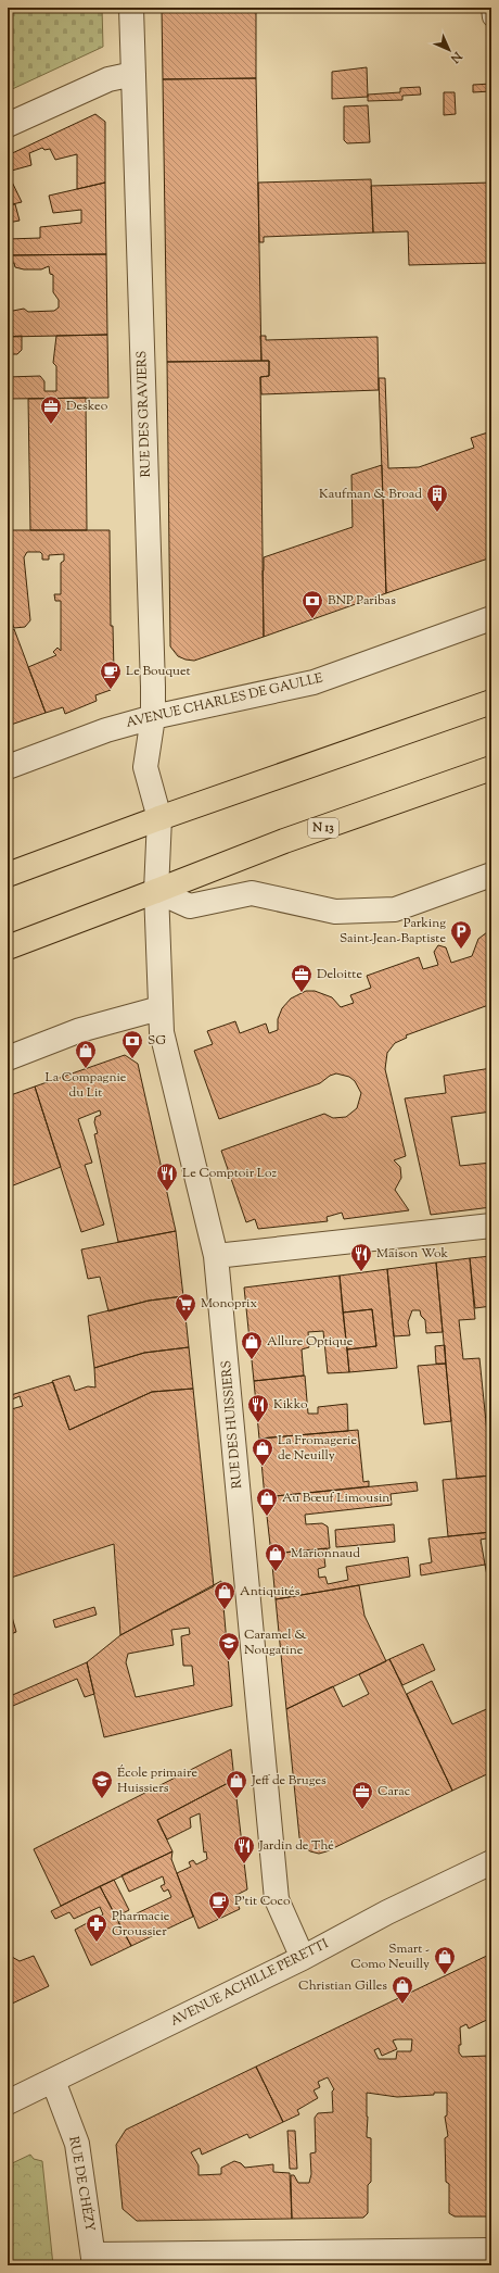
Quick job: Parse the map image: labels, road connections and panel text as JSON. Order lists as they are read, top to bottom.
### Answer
{
  "streets": {
    "main road": ["N 13"],
    "street": [
      "RUE DES GRAVIERS",
      "AVENUE CHARLES DE GAULLE",
      "RUE DES HUISSIERS",
      "AVENUE ACHILLE PERETTI",
      "RUE DE CHÉZY"
    ]
  },
  "crossings": [
    ["RUE DES GRAVIERS", "AVENUE CHARLES DE GAULLE"],
    ["RUE DES GRAVIERS", "N 13"],
    ["RUE DES GRAVIERS", "RUE DES HUISSIERS"],
    ["N 13", "RUE DES HUISSIERS"],
    ["RUE DES HUISSIERS", "AVENUE ACHILLE PERETTI"],
    ["AVENUE ACHILLE PERETTI", "RUE DE CHÉZY"]
  ],
  "places": {
    "office": ["Deskeo", "Deloitte", "Carac"],
    "building": ["Kaufman & Broad"],
    "bank": ["BNP Paribas", "SG"],
    "cafe": ["Le Bouquet", "P'tit Coco"],
    "parking": ["Parking Saint-Jean-Baptiste"],
    "shop": [
      "La Compagnie du Lit",
      "Allure Optique",
      "La Fromagerie de Neuilly",
      "Au Bœuf Limousin",
      "Marionnaud",
      "Antiquités",
      "Jeff de Bruges",
      "Smart - Como Neuilly",
      "Christian Gilles"
    ],
    "restaurant": [
      "Le Comptoir Loz",
      "Maison Wok",
      "Kikko",
      "Jardin de Thé"
    ],
    "supermarket": ["Monoprix"],
    "school or university": ["Caramel & Nougatine", "École primaire Huissiers"],
    "pharmacy": ["Pharmacie Groussier"]
  },
  "north": "bottom right"
}
